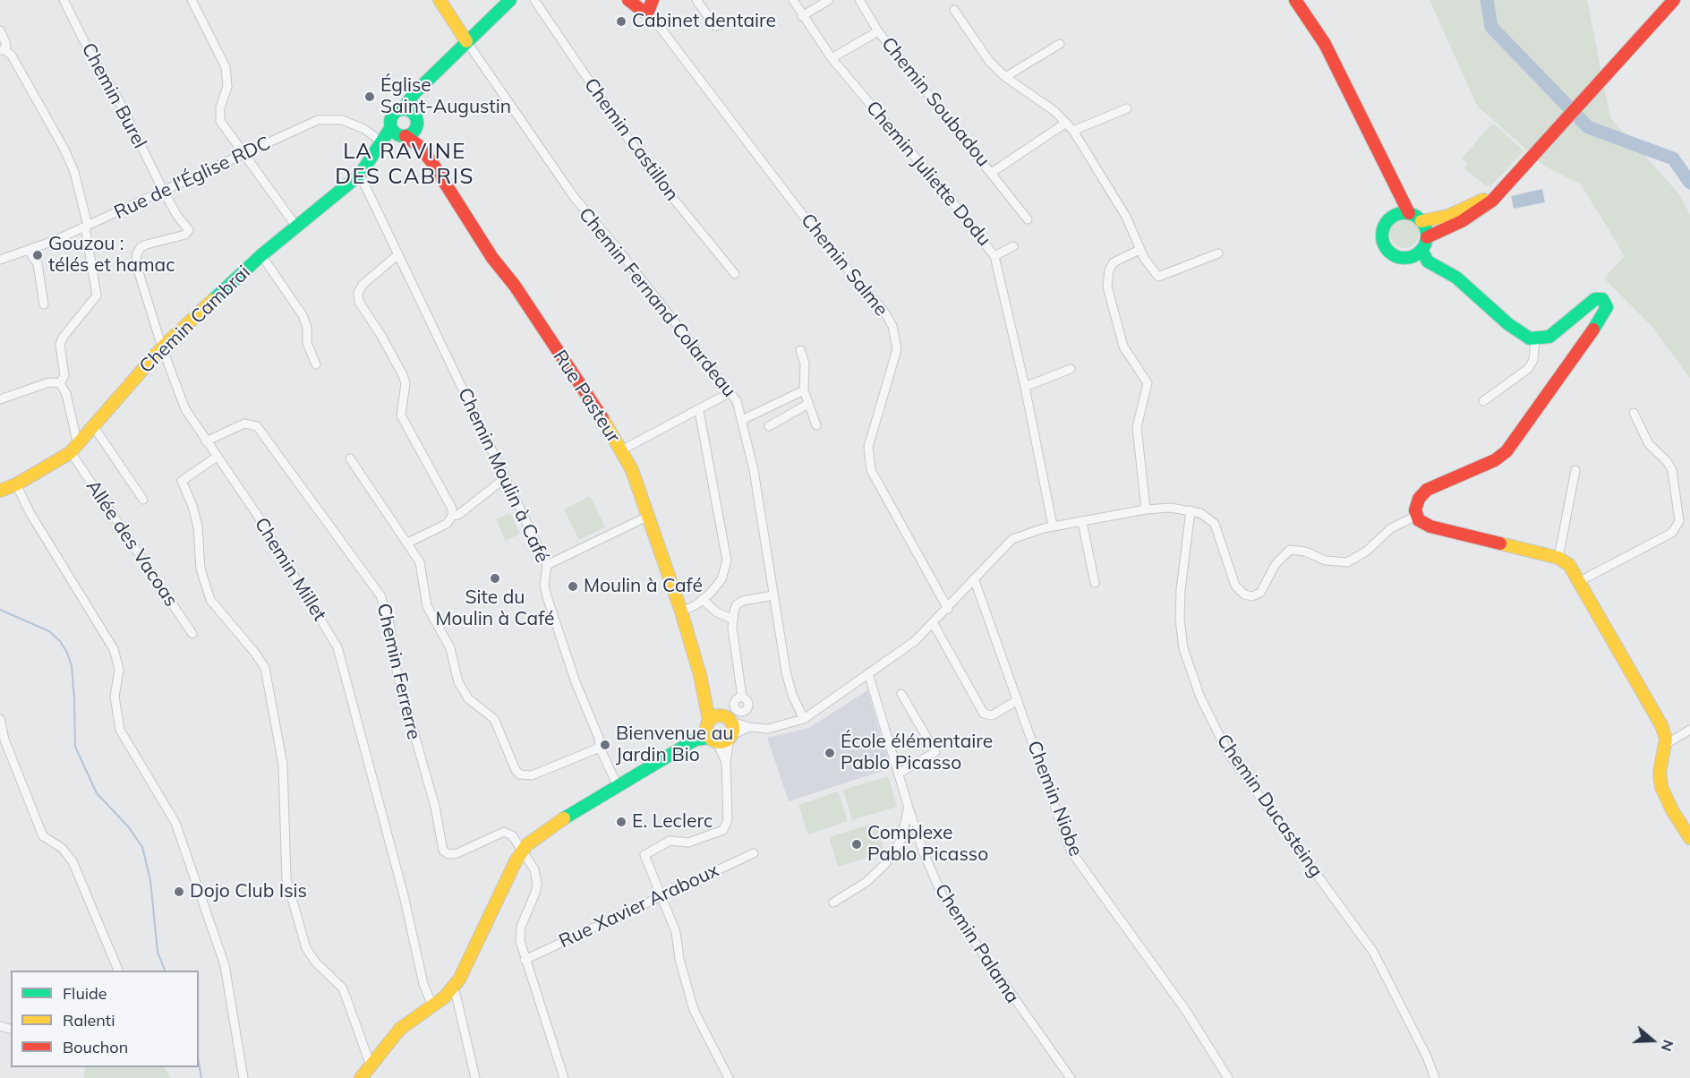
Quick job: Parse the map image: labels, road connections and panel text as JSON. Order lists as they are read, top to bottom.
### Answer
{
  "streets": {
    "main road": ["Chemin Cambrai", "Rue Pasteur"],
    "street": [
      "Chemin Burel",
      "Chemin Soubadou",
      "Chemin Castillon",
      "Chemin Juliette Dodu",
      "Rue de l'Église RDC",
      "Chemin Salme",
      "Chemin Fernand Colardeau",
      "Chemin Moulin à Café",
      "Allée des Vacoas",
      "Chemin Millet",
      "Chemin Ferrerre",
      "Chemin Niobe",
      "Chemin Ducasteing",
      "Rue Xavier Araboux",
      "Chemin Palama"
    ]
  },
  "crossings": [
    ["Chemin Burel", "Rue de l'Église RDC"],
    ["Chemin Burel", "Chemin Millet"],
    ["Chemin Soubadou", "Chemin Juliette Dodu"],
    ["Rue de l'Église RDC", "Chemin Cambrai"],
    ["Rue de l'Église RDC", "Chemin Millet"],
    ["Chemin Cambrai", "Chemin Moulin à Café"],
    ["Chemin Cambrai", "Allée des Vacoas"],
    ["Chemin Cambrai", "Chemin Millet"],
    ["Chemin Millet", "Chemin Ferrerre"]
  ],
  "districts": ["LA RAVINE DES CABRIS"],
  "places": [
    "Cabinet dentaire",
    "Église Saint-Augustin",
    "Gouzou : télés et hamac",
    "Site du Moulin à Café",
    "Moulin à Café",
    "Bienvenue au Jardin Bio",
    "École élémentaire Pablo Picasso",
    "E. Leclerc",
    "Complexe Pablo Picasso",
    "Dojo Club Isis"
  ],
  "legend": ["Fluide", "Ralenti", "Bouchon"],
  "north": "right"
}
